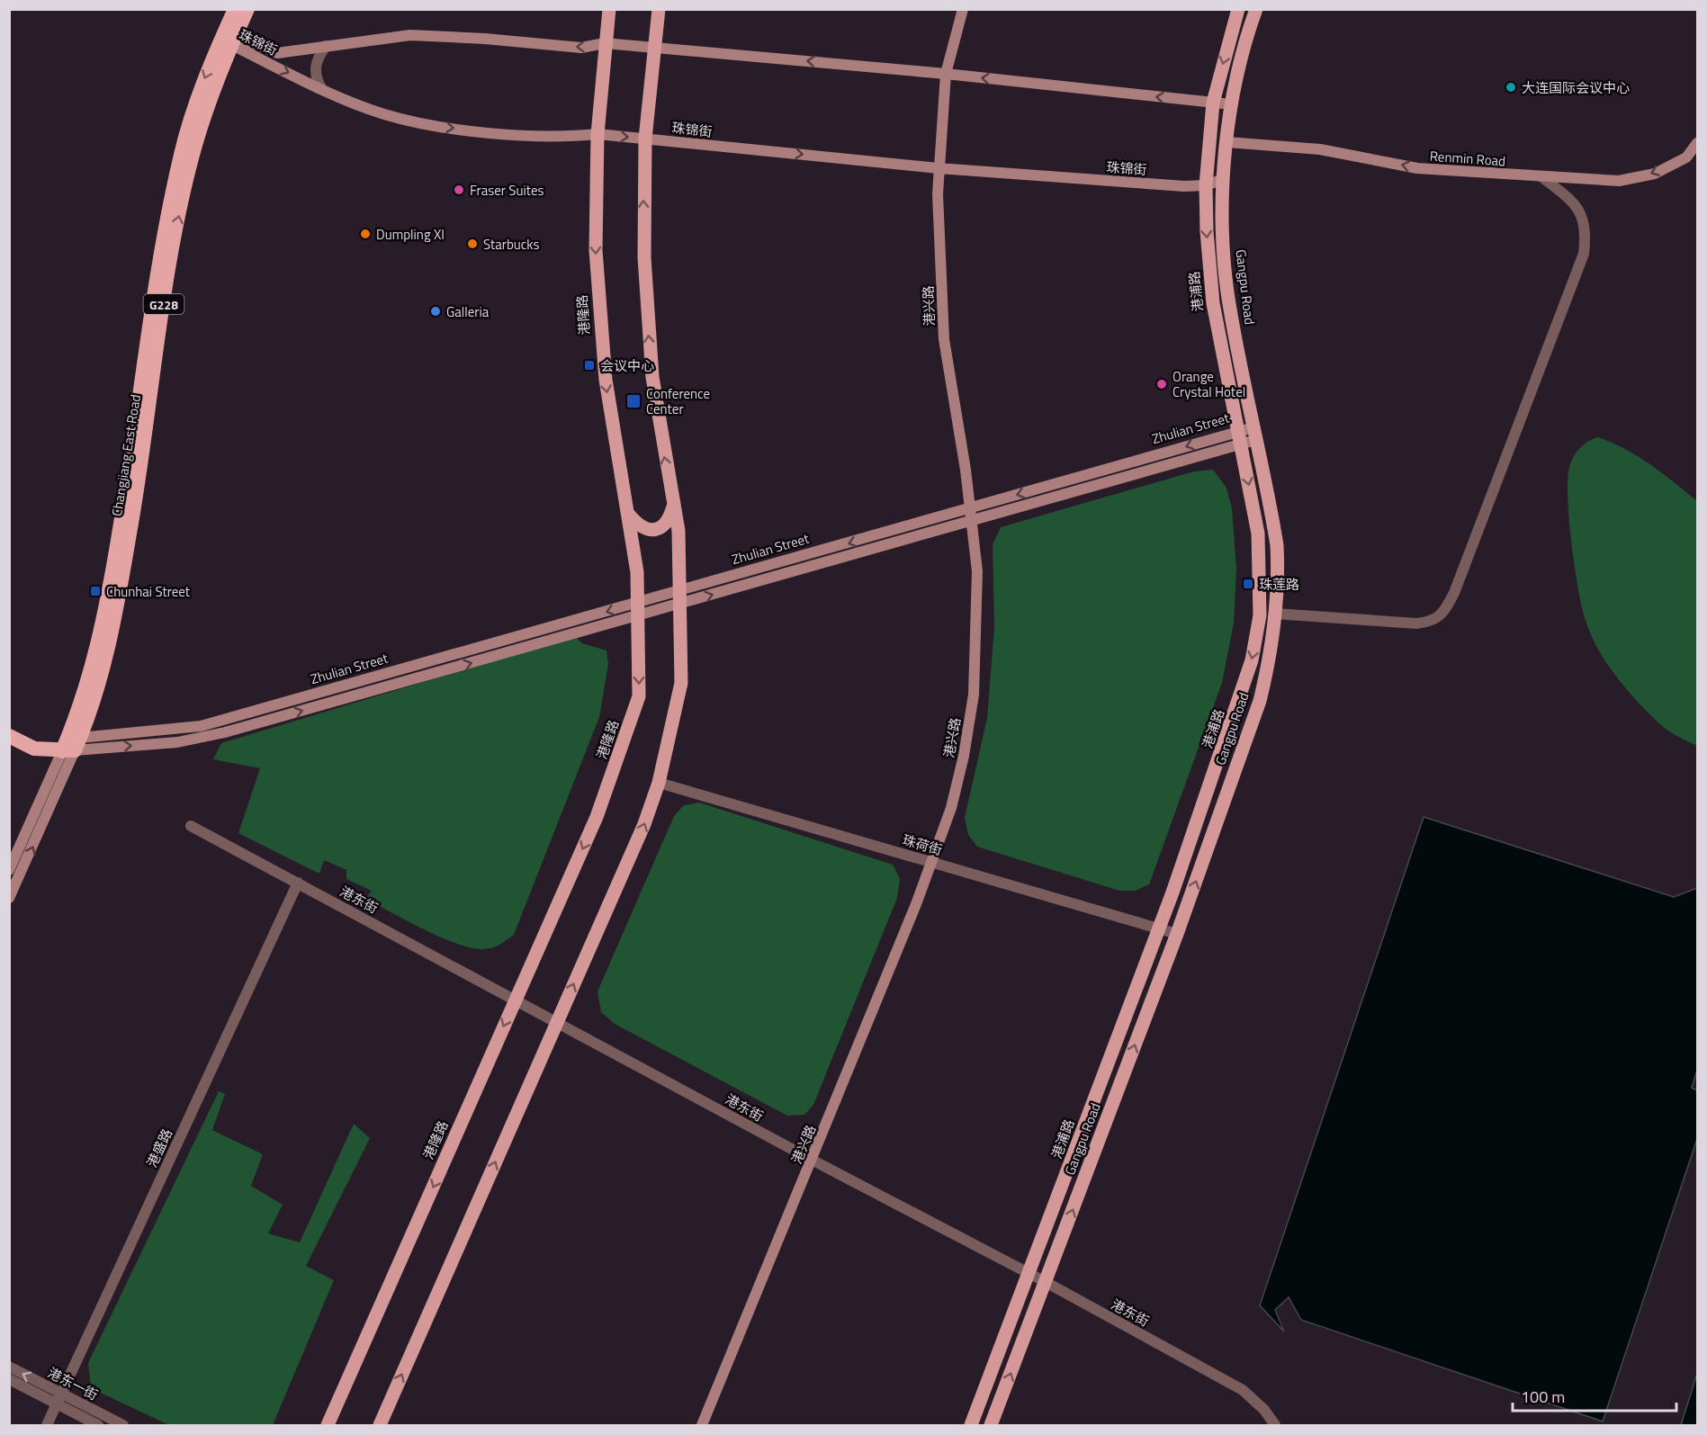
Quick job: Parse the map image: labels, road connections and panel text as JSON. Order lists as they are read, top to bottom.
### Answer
{
  "streets": {
    "highway": ["G228", "Changjiang East Road"],
    "main road": [
      "珠锦街",
      "Renmin Road",
      "Gangpu Road",
      "港浦路",
      "港兴路",
      "港隆路",
      "Zhulian Street"
    ],
    "street": [
      "珠荷街",
      "港东街",
      "港盛路",
      "港东一街"
    ]
  },
  "crossings": [
    ["珠锦街", "Gangpu Road"],
    ["珠锦街", "港浦路"],
    ["珠锦街", "港兴路"],
    ["珠锦街", "港隆路"],
    ["珠锦街", "Changjiang East Road"],
    ["Renmin Road", "Gangpu Road"],
    ["Gangpu Road", "Zhulian Street"],
    ["Gangpu Road", "珠荷街"],
    ["Gangpu Road", "港东街"],
    ["港浦路", "Zhulian Street"],
    ["港浦路", "珠荷街"],
    ["港浦路", "港东街"],
    ["港兴路", "Zhulian Street"],
    ["港兴路", "珠荷街"],
    ["港兴路", "港东街"],
    ["港隆路", "Zhulian Street"],
    ["港隆路", "港东街"],
    ["Zhulian Street", "Changjiang East Road"],
    ["港东街", "港盛路"],
    ["港盛路", "港东一街"]
  ],
  "one_way": ["Renmin Road", "Gangpu Road", "港浦路"],
  "places": {
    "other": [
      "大连国际会议中心",
      "Fraser Suites",
      "Dumpling XI",
      "Starbucks",
      "Galleria",
      "Orange Crystal Hotel"
    ],
    "transit": [
      "会议中心",
      "Conference Center",
      "珠莲路",
      "Chunhai Street"
    ]
  },
  "scale_bar": "100 m"
}
